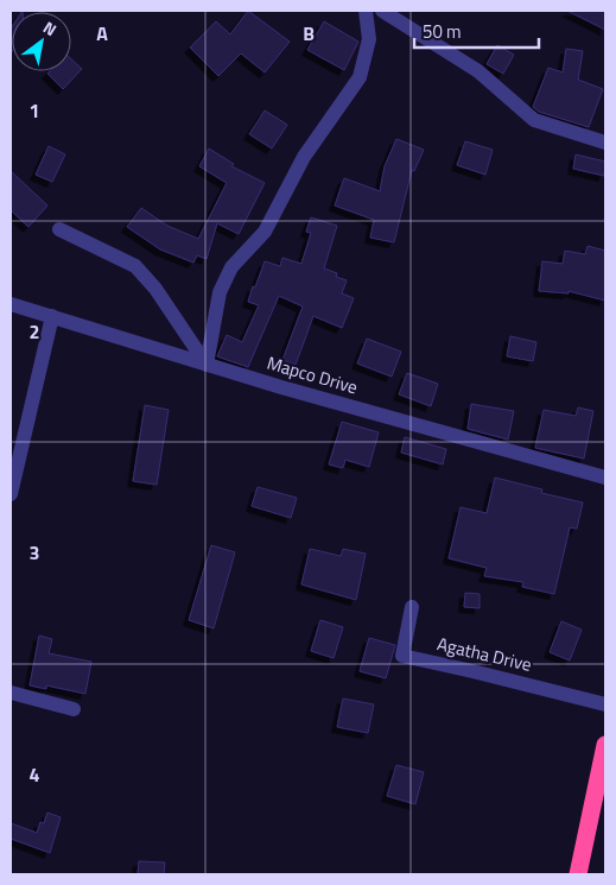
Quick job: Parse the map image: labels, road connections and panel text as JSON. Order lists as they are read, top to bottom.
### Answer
{
  "streets": {
    "street": ["Mapco Drive", "Agatha Drive"]
  },
  "scale_bar": "50 m",
  "north": "top right",
  "grid": {
    "columns": ["A", "B"],
    "rows": [
      "1",
      "2",
      "3",
      "4"
    ]
  }
}
